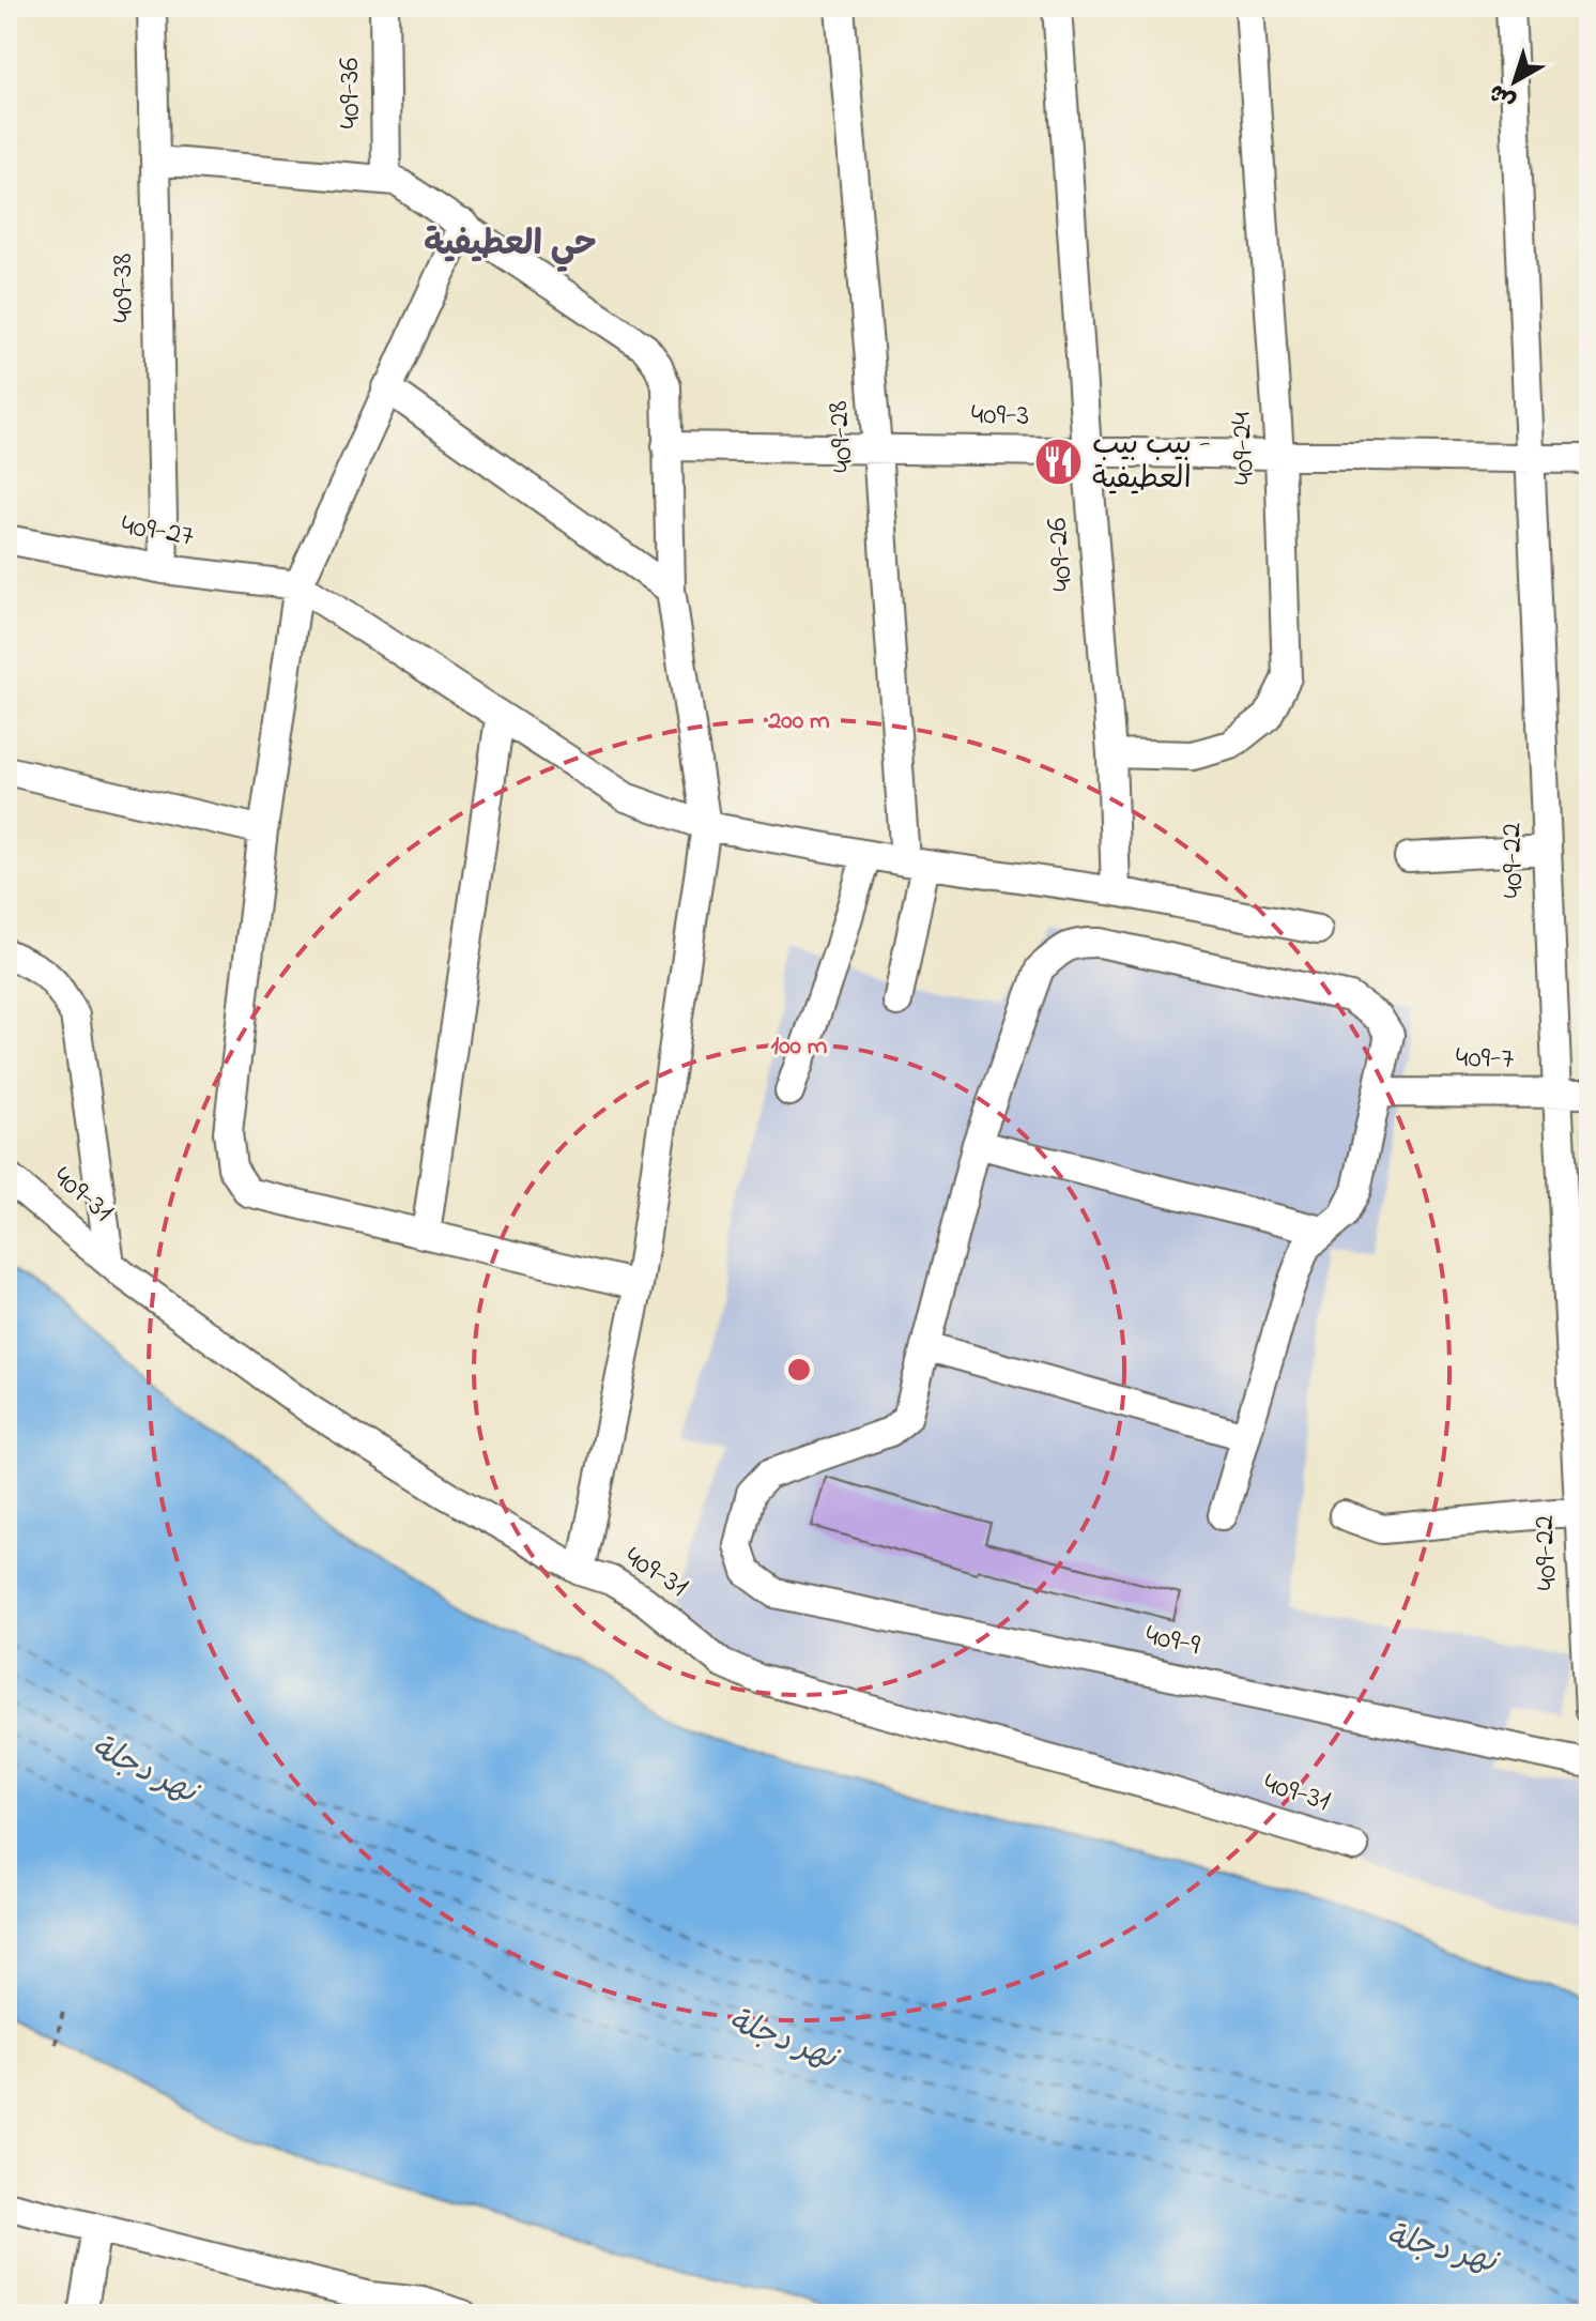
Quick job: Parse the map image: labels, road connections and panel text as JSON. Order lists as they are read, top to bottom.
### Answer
{
  "streets": {
    "street": [
      "409-36",
      "409-38",
      "409-3",
      "409-28",
      "409-24",
      "409-27",
      "409-26",
      "409-22",
      "409-7",
      "409-31",
      "409-9"
    ]
  },
  "crossings": [
    ["409-38", "409-27"],
    ["409-3", "409-28"],
    ["409-3", "409-24"],
    ["409-3", "409-26"],
    ["409-3", "409-22"],
    ["409-24", "409-26"],
    ["409-22", "409-7"]
  ],
  "districts": ["حي العطيفية"],
  "water": ["نهر دجلة"],
  "places": {
    "restaurant": ["بيب بيب - العطيفية"]
  },
  "north": "bottom left",
  "rings": ["200 m", "100 m"]
}
